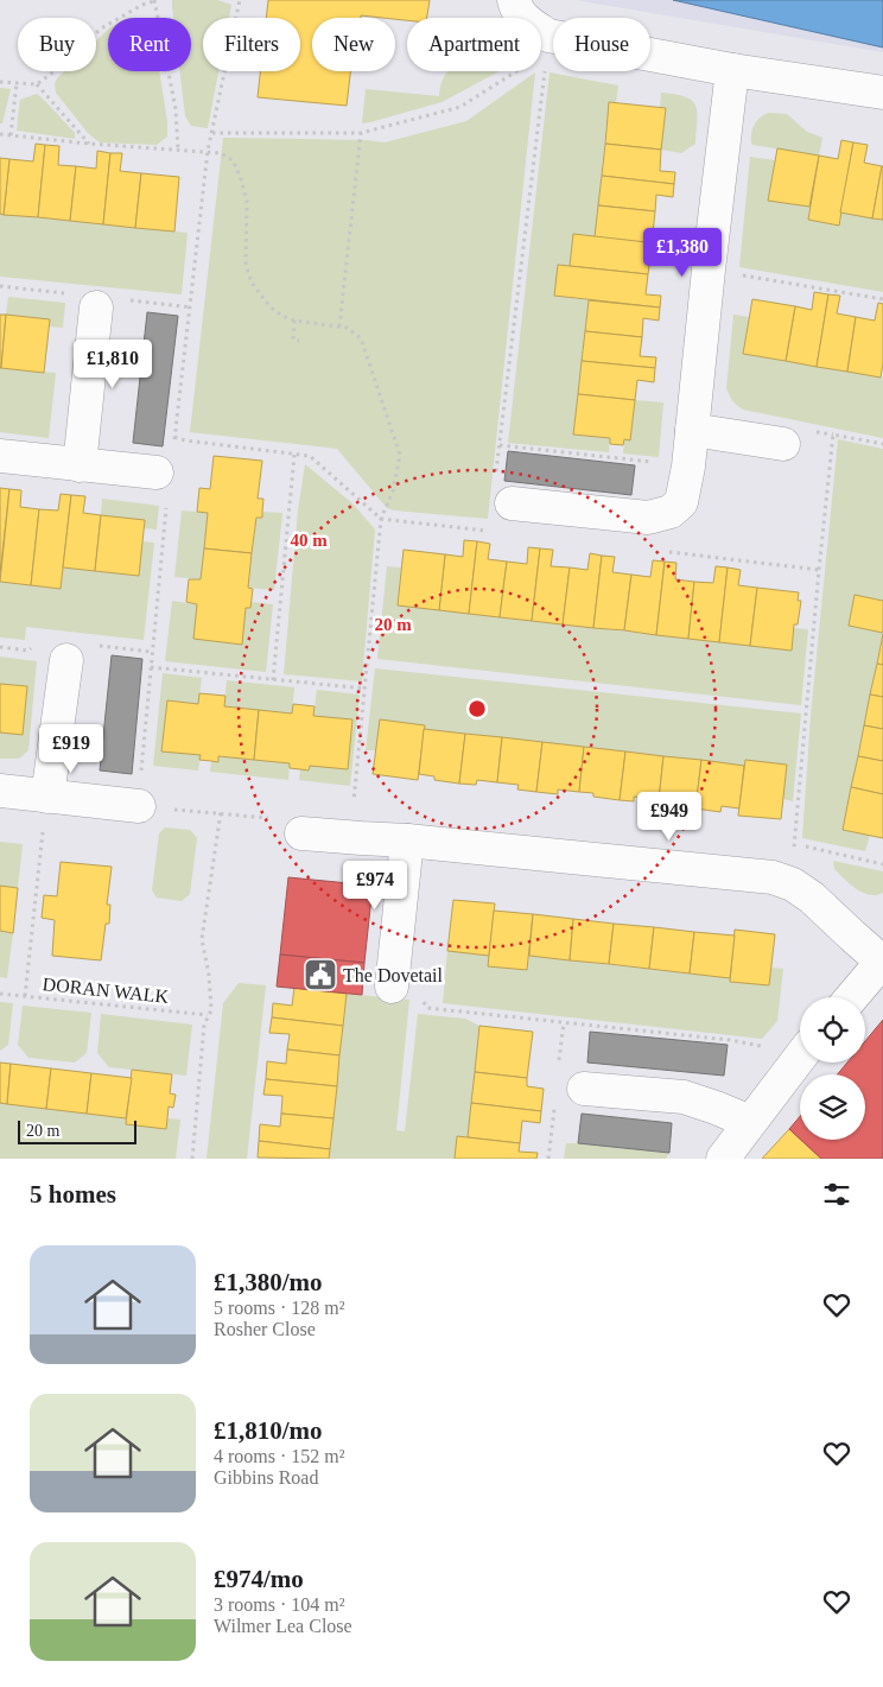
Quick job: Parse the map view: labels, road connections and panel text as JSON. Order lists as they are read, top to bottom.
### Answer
{
  "streets": {
    "path": ["DORAN WALK"]
  },
  "places": {
    "public building": ["The Dovetail"]
  },
  "scale_bar": "20 m",
  "page": {
    "chip": [
      "Buy",
      "Rent",
      "Filters",
      "New",
      "Apartment",
      "House"
    ],
    "price": [
      "£1,380",
      "£1,810",
      "£919",
      "£949",
      "£974"
    ],
    "scale": "20 m",
    "heading": "5 homes",
    "list": [
      {
        "name": "£1,380/mo",
        "note": "5 rooms · 128 m² · Rosher Close"
      },
      {
        "name": "£1,810/mo",
        "note": "4 rooms · 152 m² · Gibbins Road"
      },
      {
        "name": "£974/mo",
        "note": "3 rooms · 104 m² · Wilmer Lea Close"
      }
    ]
  },
  "rings": ["40 m", "20 m"]
}
